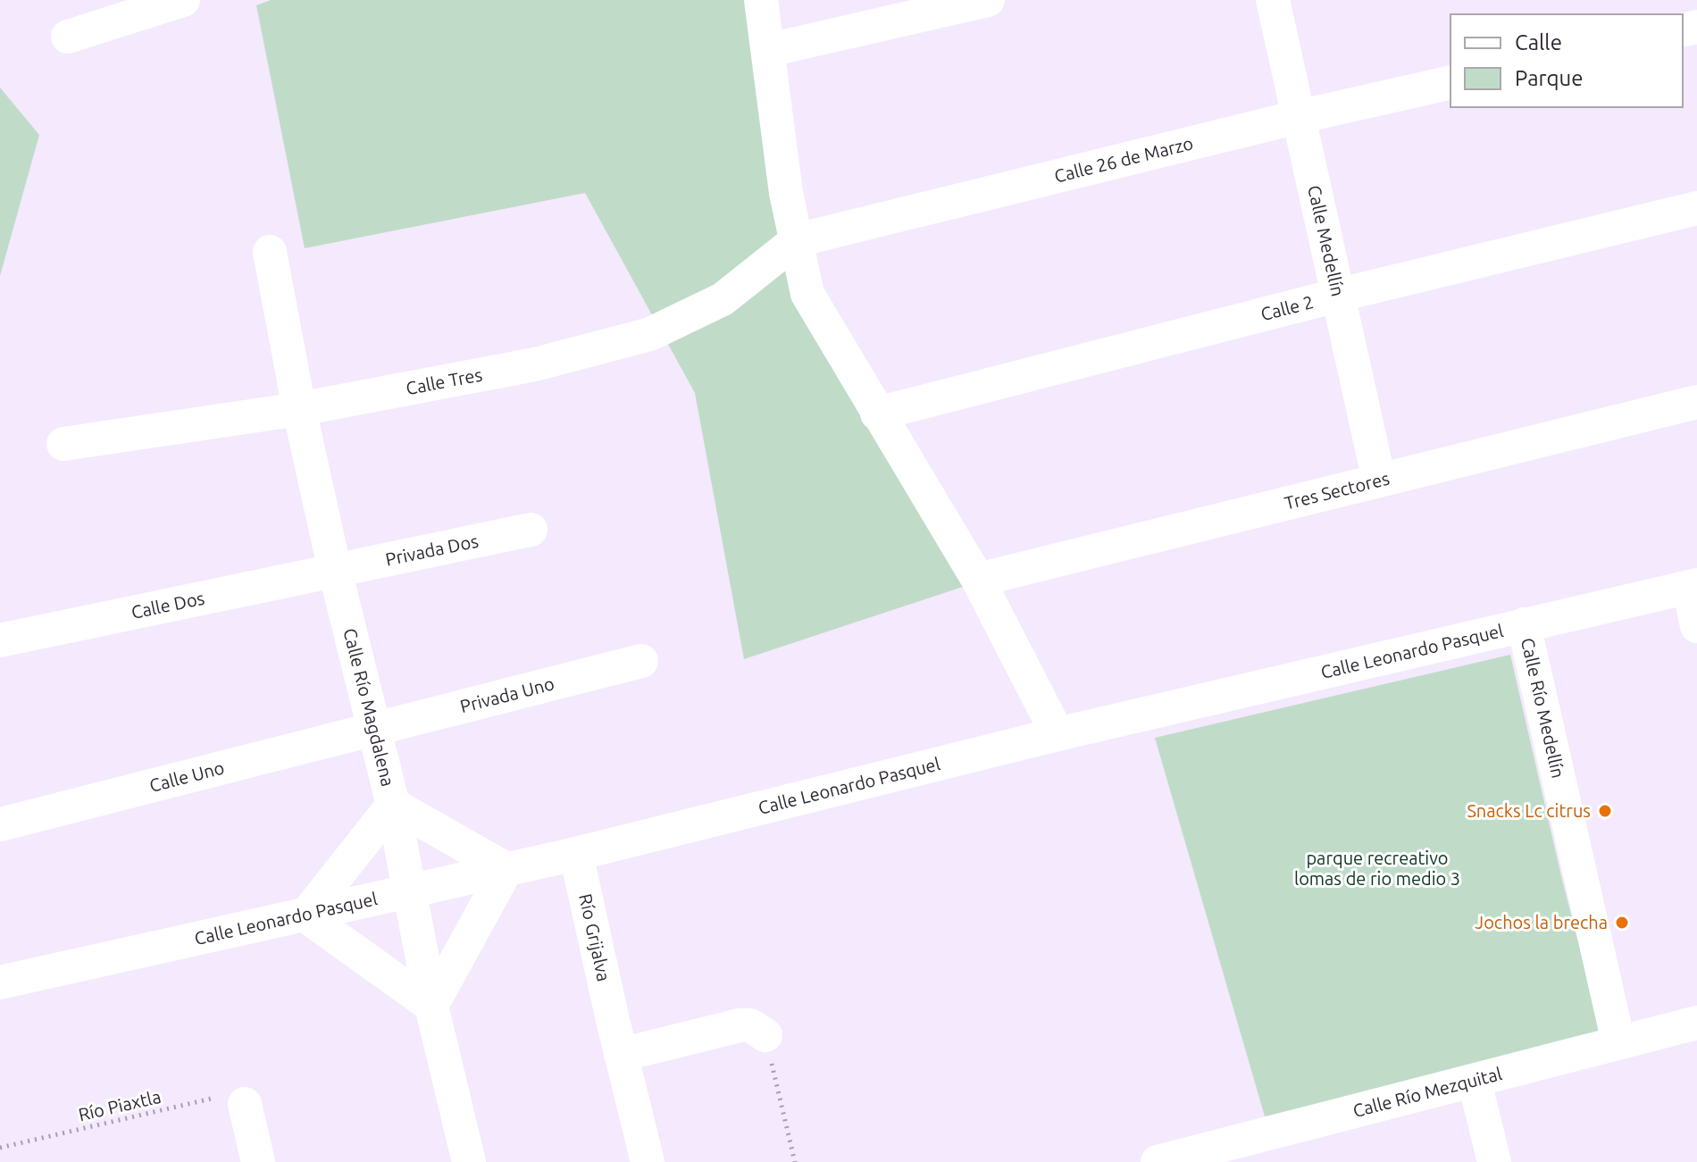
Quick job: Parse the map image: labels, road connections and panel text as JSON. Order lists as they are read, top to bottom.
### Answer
{
  "streets": {
    "street": [
      "Calle 26 de Marzo",
      "Calle Medellín",
      "Calle 2",
      "Calle Tres",
      "Tres Sectores",
      "Privada Dos",
      "Calle Dos",
      "Calle Leonardo Pasquel",
      "Privada Uno",
      "Calle Río Magdalena",
      "Calle Río Medellín",
      "Calle Uno",
      "Río Grijalva",
      "Calle Río Mezquital"
    ],
    "path": ["Río Piaxtla"]
  },
  "crossings": [
    ["Calle 26 de Marzo", "Calle Medellín"],
    ["Calle 26 de Marzo", "Calle Tres"],
    ["Calle Medellín", "Calle 2"],
    ["Calle Medellín", "Tres Sectores"],
    ["Calle Tres", "Calle Río Magdalena"],
    ["Privada Dos", "Calle Dos"],
    ["Privada Dos", "Calle Río Magdalena"],
    ["Calle Dos", "Calle Río Magdalena"],
    ["Calle Leonardo Pasquel", "Calle Río Magdalena"],
    ["Calle Leonardo Pasquel", "Calle Río Medellín"],
    ["Calle Leonardo Pasquel", "Río Grijalva"],
    ["Privada Uno", "Calle Río Magdalena"],
    ["Privada Uno", "Calle Uno"],
    ["Calle Río Magdalena", "Calle Uno"],
    ["Calle Río Medellín", "Calle Río Mezquital"]
  ],
  "parks": ["parque recreativo lomas de rio medio 3"],
  "places": ["Snacks Lc citrus", "Jochos la brecha"],
  "legend": ["Calle", "Parque"]
}
